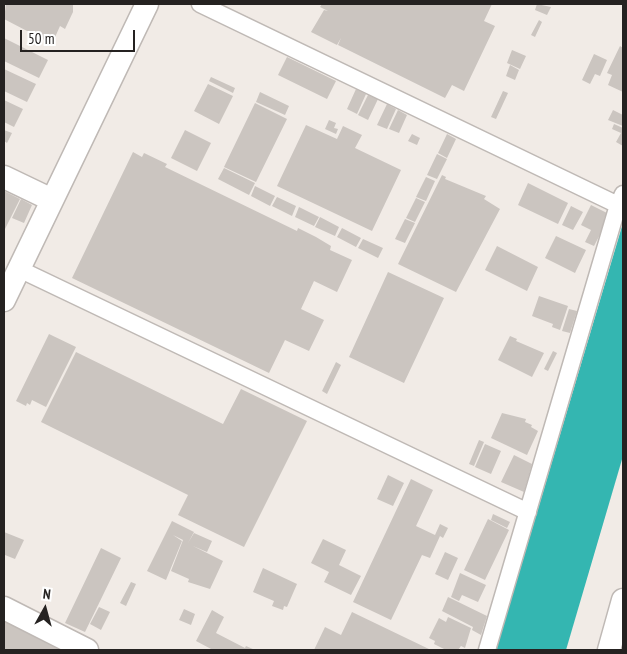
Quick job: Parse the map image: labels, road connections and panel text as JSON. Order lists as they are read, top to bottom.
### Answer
{
  "scale_bar": "50 m",
  "north": "top"
}
